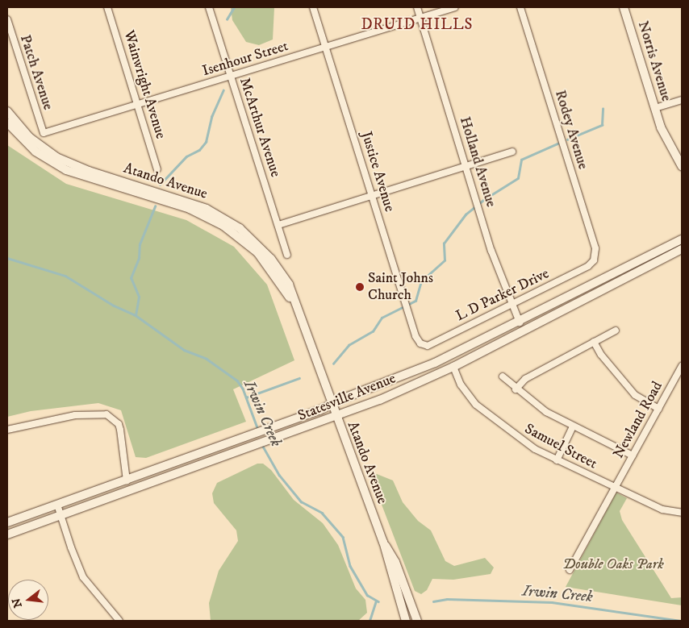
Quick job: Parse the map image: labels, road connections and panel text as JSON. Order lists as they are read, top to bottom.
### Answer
{
  "streets": {
    "main road": ["Norris Avenue", "Atando Avenue", "Statesville Avenue"],
    "street": [
      "Isenhour Street",
      "Patch Avenue",
      "Wainwright Avenue",
      "McArthur Avenue",
      "Rodey Avenue",
      "Holland Avenue",
      "Justice Avenue",
      "L D Parker Drive",
      "Newland Road",
      "Samuel Street"
    ]
  },
  "crossings": [
    ["Isenhour Street", "Patch Avenue"],
    ["Isenhour Street", "Wainwright Avenue"],
    ["Isenhour Street", "McArthur Avenue"],
    ["Isenhour Street", "Holland Avenue"],
    ["Isenhour Street", "Justice Avenue"],
    ["Rodey Avenue", "L D Parker Drive"],
    ["Holland Avenue", "L D Parker Drive"],
    ["Holland Avenue", "Statesville Avenue"],
    ["Justice Avenue", "L D Parker Drive"],
    ["Atando Avenue", "Statesville Avenue"],
    ["Statesville Avenue", "Samuel Street"],
    ["Newland Road", "Samuel Street"]
  ],
  "districts": ["DRUID HILLS"],
  "water": ["Irwin Creek"],
  "parks": ["Double Oaks Park"],
  "places": ["Saint Johns Church"],
  "north": "left"
}
